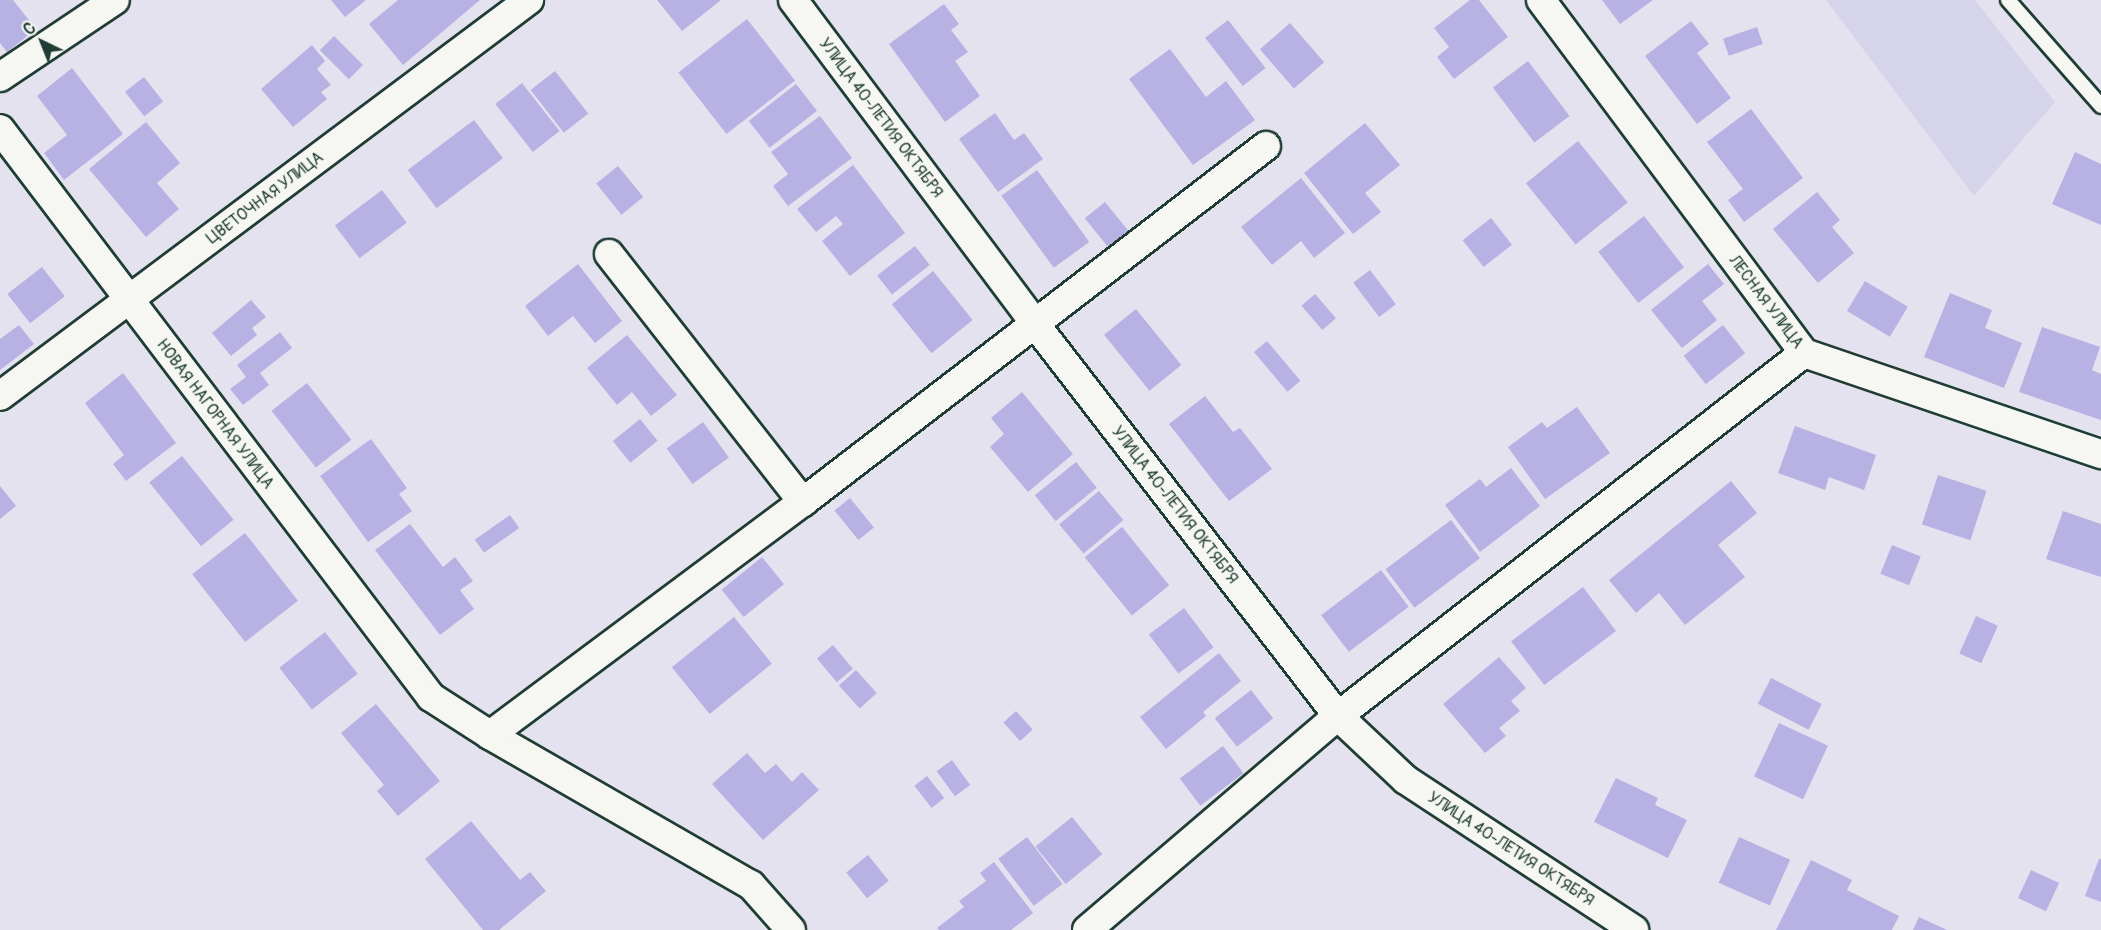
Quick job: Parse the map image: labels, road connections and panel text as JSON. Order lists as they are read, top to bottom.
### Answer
{
  "streets": {
    "street": [
      "УЛИЦА 40-ЛЕТИЯ ОКТЯБРЯ",
      "ЦВЕТОЧНАЯ УЛИЦА",
      "ЛЕСНАЯ УЛИЦА",
      "НОВАЯ НАГОРНАЯ УЛИЦА"
    ]
  },
  "crossings": [
    ["ЦВЕТОЧНАЯ УЛИЦА", "НОВАЯ НАГОРНАЯ УЛИЦА"]
  ],
  "north": "top left"
}
